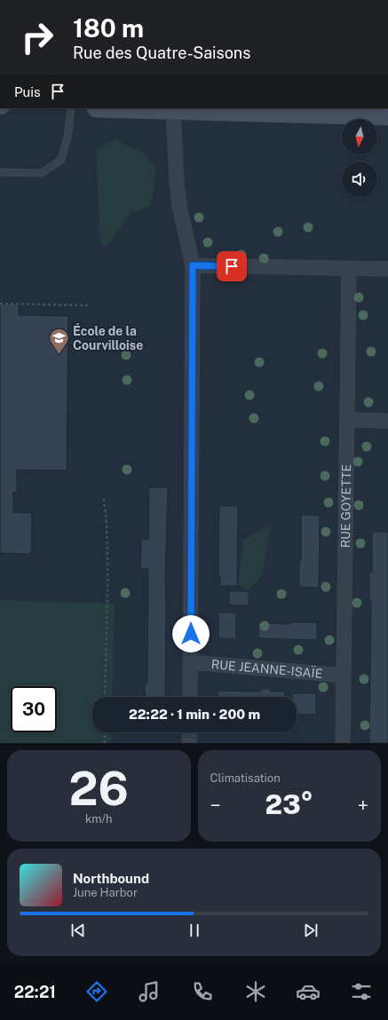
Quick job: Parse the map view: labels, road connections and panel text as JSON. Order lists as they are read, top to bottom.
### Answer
{
  "streets": {
    "street": ["RUE GOYETTE", "RUE JEANNE-ISAÏE"]
  },
  "crossings": [
    ["RUE GOYETTE", "RUE JEANNE-ISAÏE"]
  ],
  "places": {
    "school or university": ["École de la Courvilloise"]
  },
  "north": "bottom",
  "page": {
    "turn": ["180 m", "Rue des Quatre-Saisons"],
    "then": "Puis",
    "limit": "30",
    "trip": "22:22 · 1 min · 200 m",
    "tile": [
      ["26", "km/h"],
      "Climatisation"
    ],
    "heat": ["−", "23°", "+"],
    "song": ["Northbound", "June Harbor"],
    "tabs": "22:21"
  }
}
